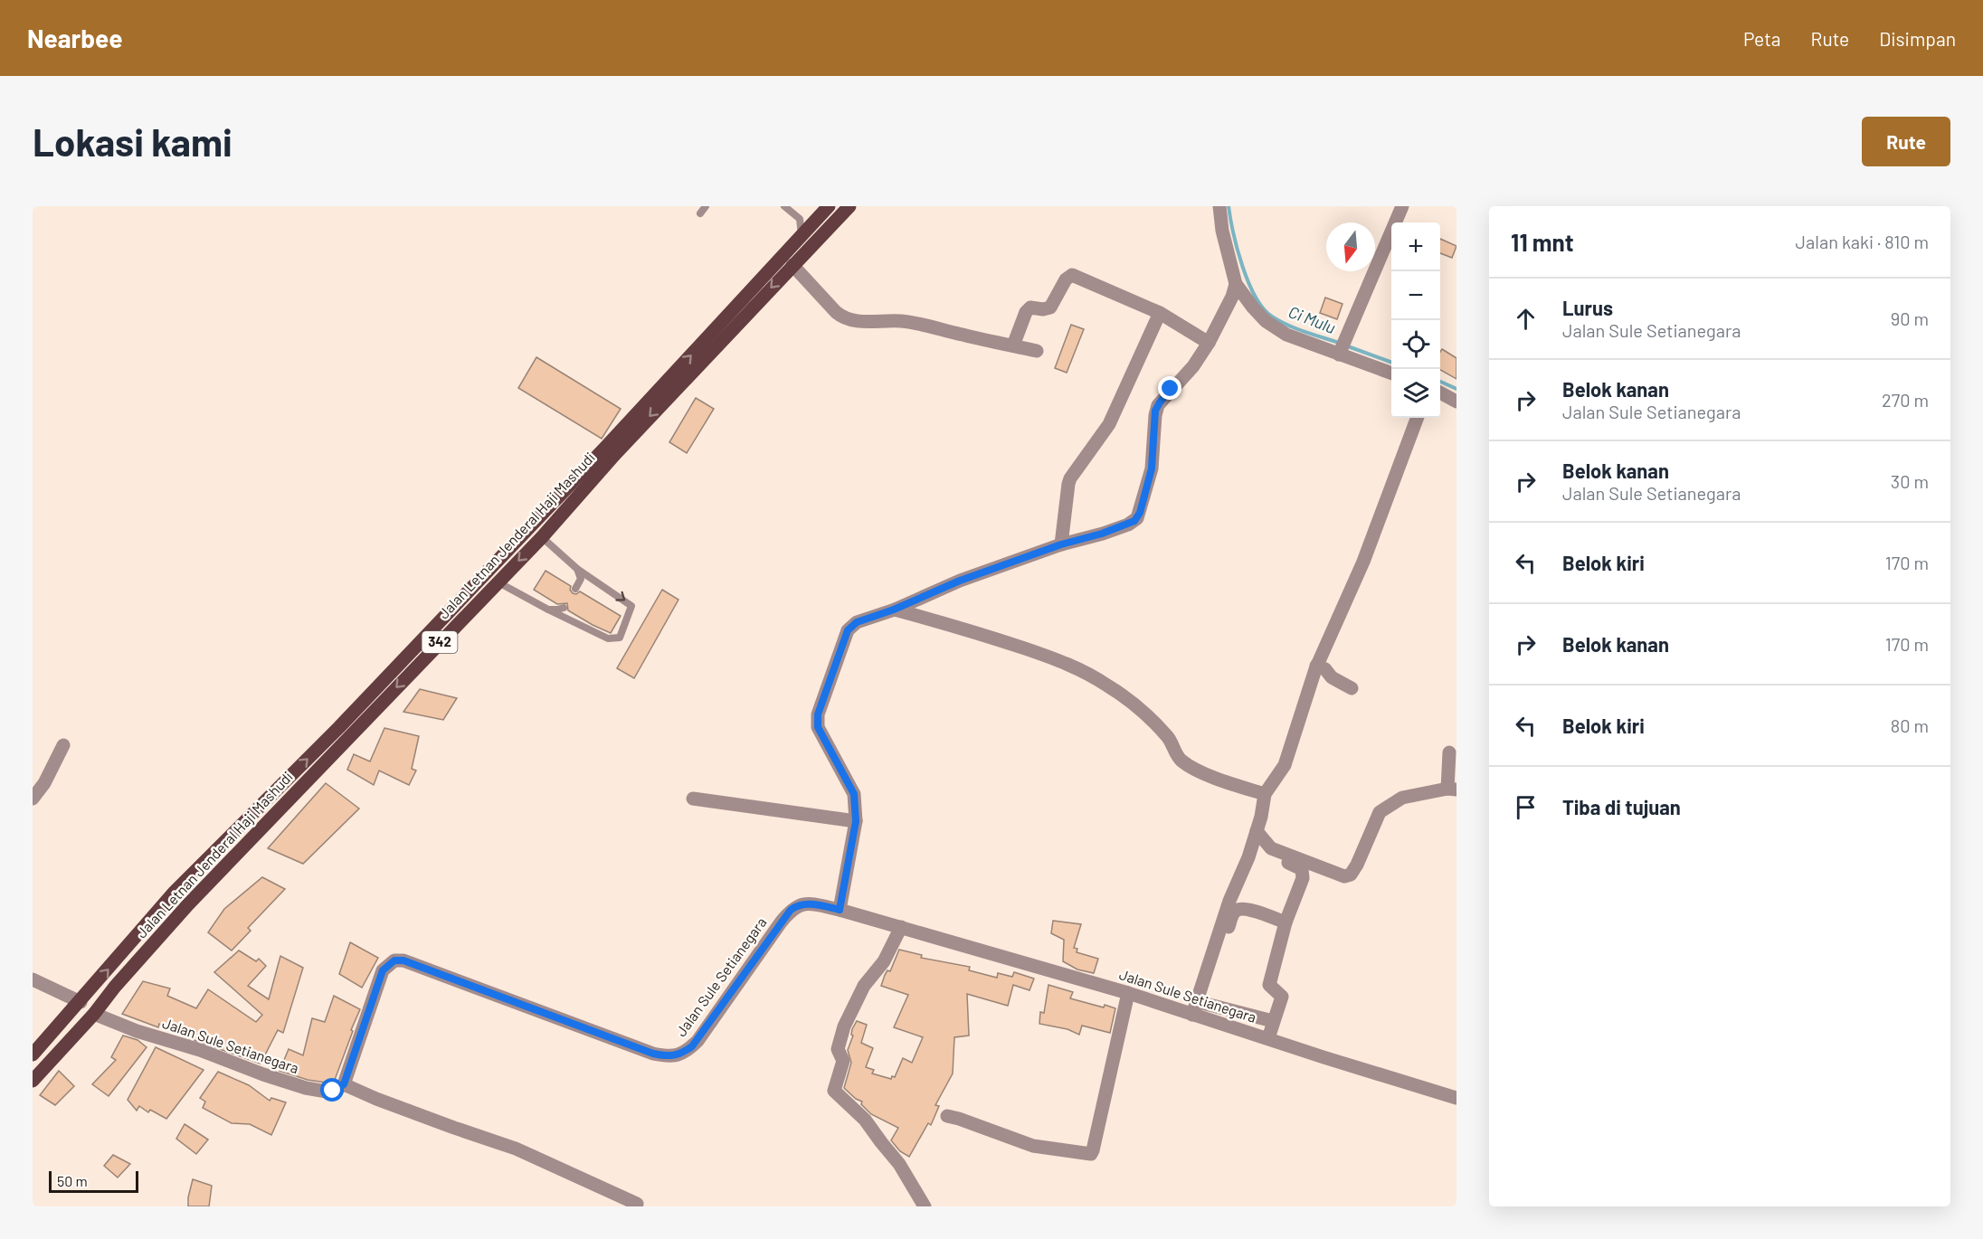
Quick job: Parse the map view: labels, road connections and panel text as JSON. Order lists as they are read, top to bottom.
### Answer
{
  "streets": {
    "main road": ["Jalan Letnan Jenderal Haji Mashudi", "342"],
    "street": ["Jalan Sule Setianegara"]
  },
  "crossings": [
    ["Jalan Letnan Jenderal Haji Mashudi", "Jalan Sule Setianegara"]
  ],
  "water": ["Ci Mulu"],
  "scale_bar": "50 m",
  "north": "bottom",
  "page": {
    "header": "Nearbee",
    "nav": ["Peta", "Rute", "Disimpan"],
    "buttons": "Rute",
    "title": "Lokasi kami",
    "heading": ["11 mnt", "Jalan kaki · 810 m"],
    "map_buttons": ["+", "−"],
    "list": [
      ["Lurus", "Jalan Sule Setianegara", "90 m"],
      ["Belok kanan", "Jalan Sule Setianegara", "270 m"],
      ["Belok kanan", "Jalan Sule Setianegara", "30 m"],
      ["Belok kiri", "170 m"],
      ["Belok kanan", "170 m"],
      ["Belok kiri", "80 m"],
      "Tiba di tujuan"
    ],
    "scale": "50 m"
  }
}
